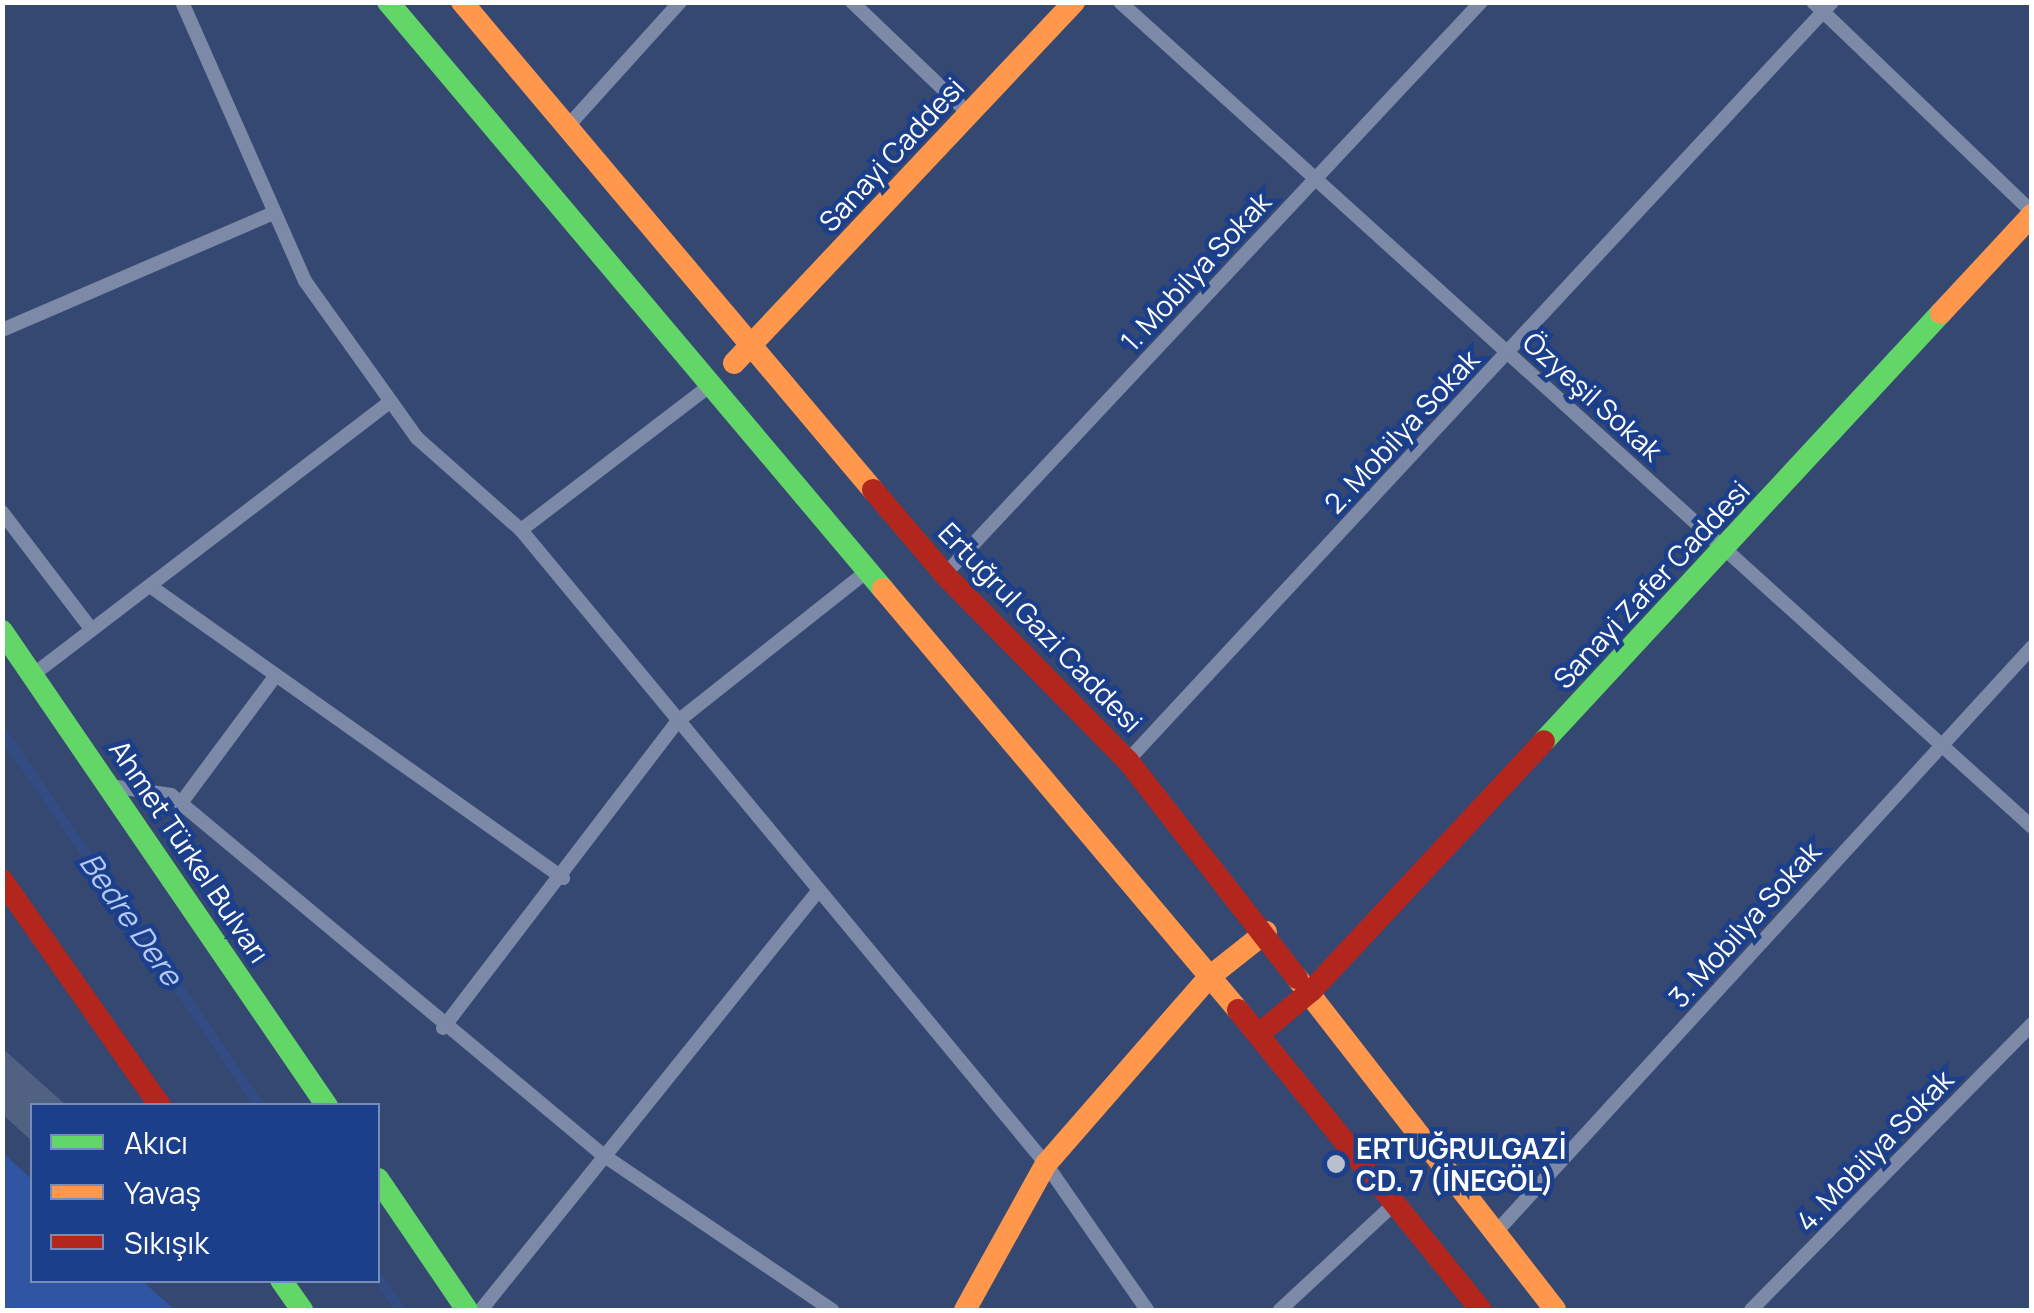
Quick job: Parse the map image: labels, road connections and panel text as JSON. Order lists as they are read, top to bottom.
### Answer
{
  "streets": {
    "main road": [
      "Sanayi Caddesi",
      "Sanayi Zafer Caddesi",
      "Ertuğrul Gazi Caddesi",
      "Ahmet Türkel Bulvarı"
    ],
    "lane": [
      "1. Mobilya Sokak",
      "Özyeşil Sokak",
      "2. Mobilya Sokak",
      "3. Mobilya Sokak",
      "4. Mobilya Sokak"
    ]
  },
  "crossings": [
    ["Sanayi Caddesi", "Ertuğrul Gazi Caddesi"],
    ["1. Mobilya Sokak", "Özyeşil Sokak"],
    ["1. Mobilya Sokak", "Ertuğrul Gazi Caddesi"],
    ["Özyeşil Sokak", "2. Mobilya Sokak"],
    ["Özyeşil Sokak", "Sanayi Zafer Caddesi"],
    ["Özyeşil Sokak", "3. Mobilya Sokak"],
    ["2. Mobilya Sokak", "Ertuğrul Gazi Caddesi"],
    ["Sanayi Zafer Caddesi", "Ertuğrul Gazi Caddesi"],
    ["Ertuğrul Gazi Caddesi", "3. Mobilya Sokak"]
  ],
  "water": ["Bedre Dere"],
  "places": ["ERTUĞRULGAZİ CD. 7 (İNEGÖL)"],
  "legend": ["Akıcı", "Yavaş", "Sıkışık"]
}
